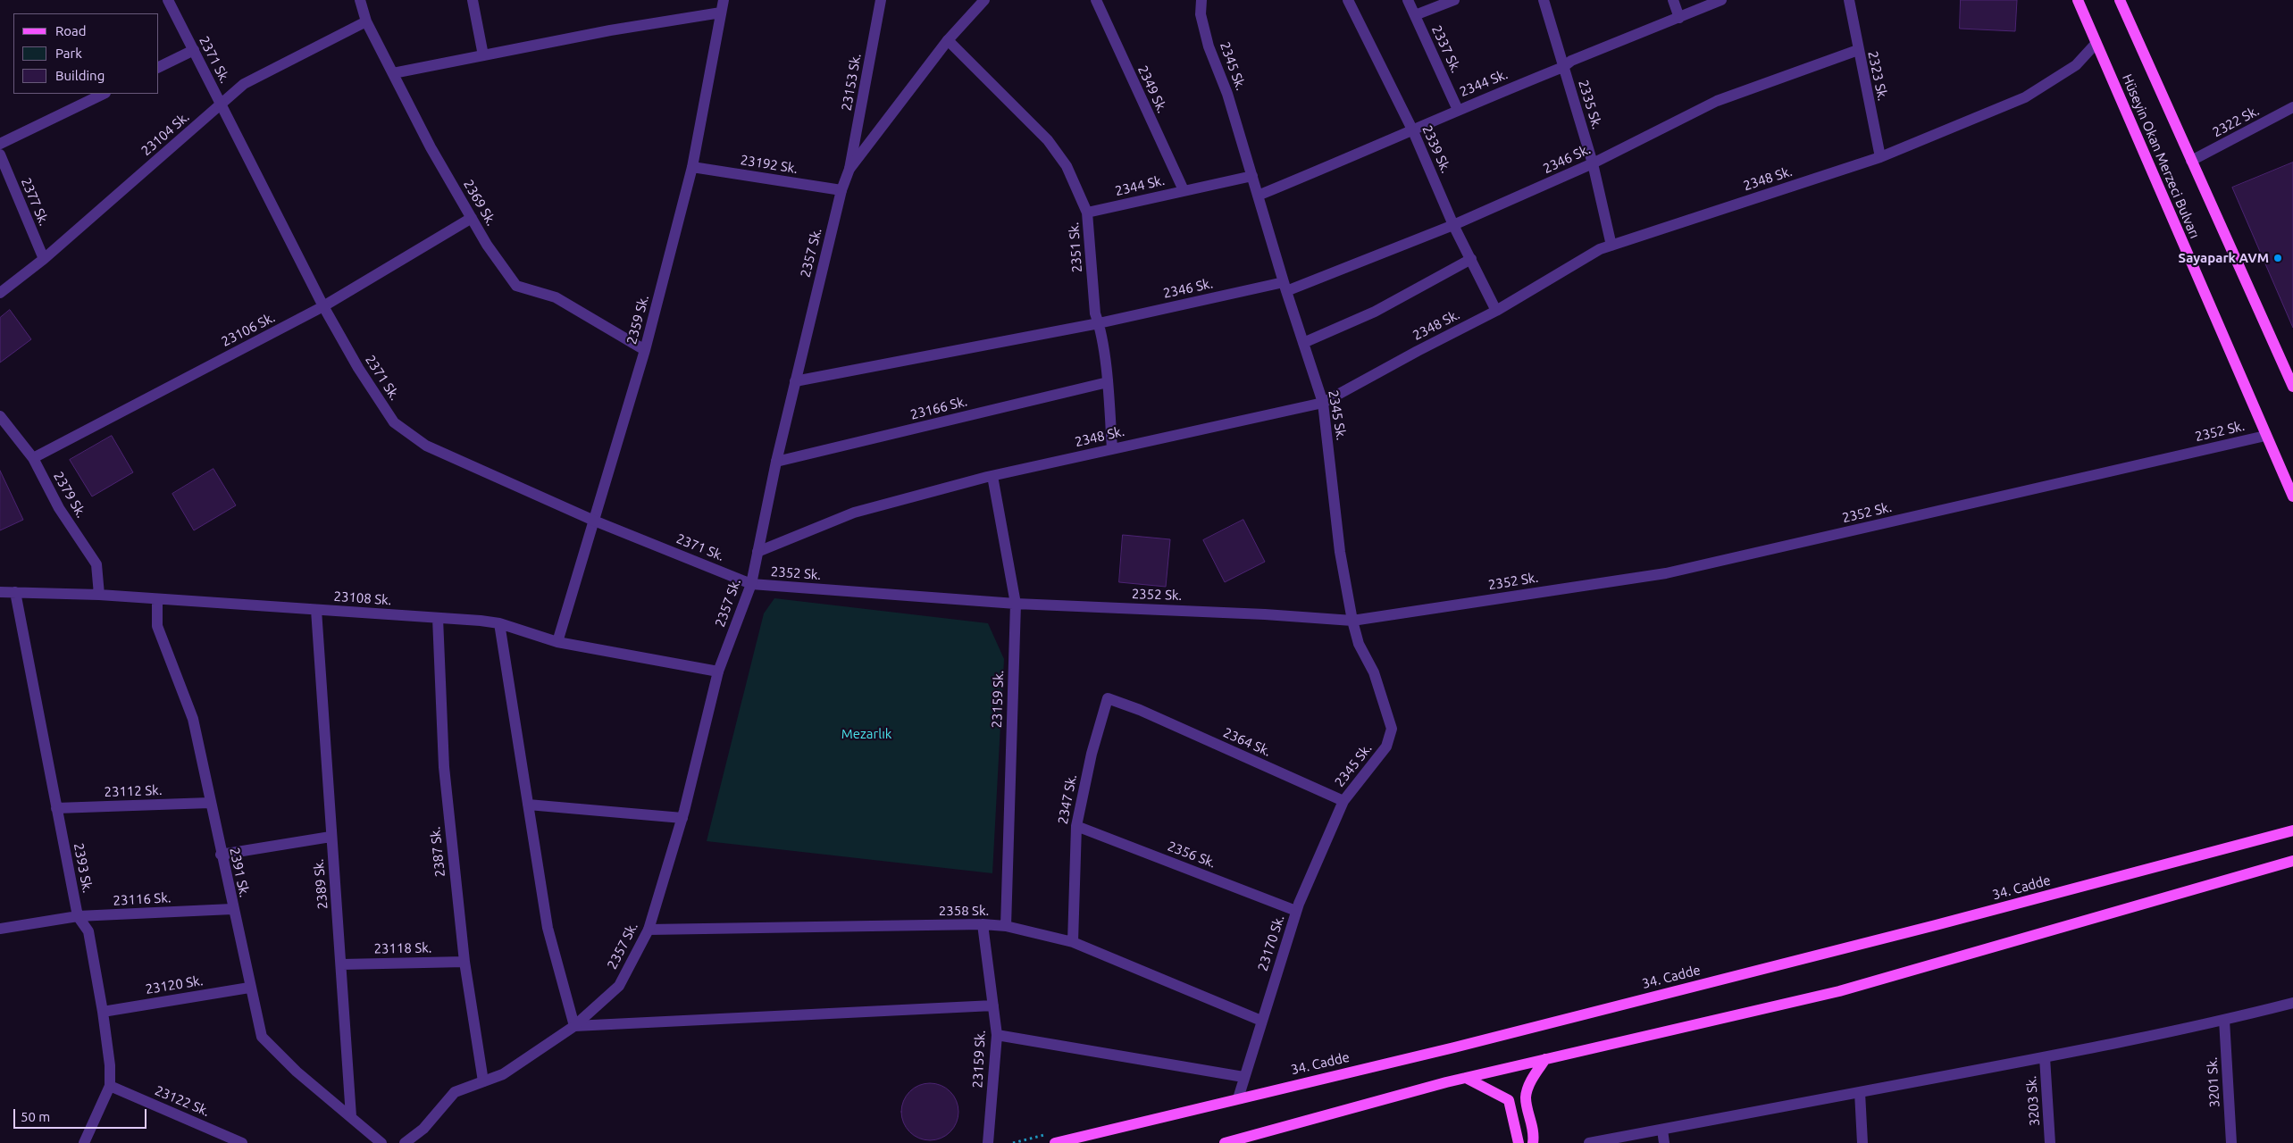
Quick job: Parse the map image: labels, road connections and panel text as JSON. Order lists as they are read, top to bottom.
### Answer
{
  "streets": {
    "main road": ["Hüseyin Okan Merzeci Bulvarı", "34. Cadde"],
    "street": [
      "2337 Sk.",
      "2371 Sk.",
      "2345 Sk.",
      "2323 Sk.",
      "23153 Sk.",
      "2344 Sk.",
      "2349 Sk.",
      "2335 Sk.",
      "2322 Sk.",
      "23104 Sk.",
      "2339 Sk.",
      "2346 Sk.",
      "23192 Sk.",
      "2348 Sk.",
      "2377 Sk.",
      "2369 Sk.",
      "2351 Sk.",
      "2357 Sk.",
      "2359 Sk.",
      "23106 Sk.",
      "23166 Sk.",
      "2352 Sk.",
      "2379 Sk.",
      "23108 Sk.",
      "23159 Sk.",
      "2364 Sk.",
      "23112 Sk.",
      "2347 Sk.",
      "2387 Sk.",
      "2356 Sk.",
      "2393 Sk.",
      "2391 Sk.",
      "2389 Sk.",
      "23116 Sk.",
      "2358 Sk.",
      "23170 Sk.",
      "23118 Sk.",
      "23120 Sk.",
      "3201 Sk.",
      "23122 Sk.",
      "3203 Sk."
    ]
  },
  "crossings": [
    ["2337 Sk.", "2344 Sk."],
    ["2371 Sk.", "23104 Sk."],
    ["2371 Sk.", "2357 Sk."],
    ["2371 Sk.", "2359 Sk."],
    ["2371 Sk.", "23106 Sk."],
    ["2371 Sk.", "2352 Sk."],
    ["2345 Sk.", "2344 Sk."],
    ["2345 Sk.", "2346 Sk."],
    ["2345 Sk.", "2348 Sk."],
    ["2345 Sk.", "2352 Sk."],
    ["2345 Sk.", "2364 Sk."],
    ["2345 Sk.", "23170 Sk."],
    ["2323 Sk.", "2346 Sk."],
    ["2323 Sk.", "2348 Sk."],
    ["23153 Sk.", "2357 Sk."],
    ["2344 Sk.", "2349 Sk."],
    ["2344 Sk.", "2335 Sk."],
    ["2344 Sk.", "2339 Sk."],
    ["2344 Sk.", "2351 Sk."],
    ["2335 Sk.", "2346 Sk."],
    ["2335 Sk.", "2348 Sk."],
    ["2322 Sk.", "Hüseyin Okan Merzeci Bulvarı"],
    ["23104 Sk.", "2377 Sk."],
    ["23104 Sk.", "2369 Sk."],
    ["2339 Sk.", "2346 Sk."],
    ["2339 Sk.", "2348 Sk."],
    ["Hüseyin Okan Merzeci Bulvarı", "2348 Sk."],
    ["Hüseyin Okan Merzeci Bulvarı", "2352 Sk."],
    ["2346 Sk.", "2351 Sk."],
    ["2346 Sk.", "2357 Sk."],
    ["23192 Sk.", "2357 Sk."],
    ["23192 Sk.", "2359 Sk."],
    ["2348 Sk.", "2351 Sk."],
    ["2348 Sk.", "2357 Sk."],
    ["2348 Sk.", "23159 Sk."],
    ["2369 Sk.", "2359 Sk."],
    ["2369 Sk.", "23106 Sk."],
    ["2351 Sk.", "2357 Sk."],
    ["2351 Sk.", "23166 Sk."],
    ["2357 Sk.", "23166 Sk."],
    ["2357 Sk.", "2352 Sk."],
    ["2357 Sk.", "23108 Sk."],
    ["2357 Sk.", "2387 Sk."],
    ["2357 Sk.", "2358 Sk."],
    ["2359 Sk.", "23108 Sk."],
    ["23106 Sk.", "2379 Sk."],
    ["2352 Sk.", "23159 Sk."],
    ["2379 Sk.", "23108 Sk."],
    ["23108 Sk.", "2387 Sk."],
    ["23108 Sk.", "2393 Sk."],
    ["23108 Sk.", "2391 Sk."],
    ["23108 Sk.", "2389 Sk."],
    ["23159 Sk.", "2358 Sk."],
    ["2364 Sk.", "2347 Sk."],
    ["2364 Sk.", "23170 Sk."],
    ["23112 Sk.", "2393 Sk."],
    ["23112 Sk.", "2391 Sk."],
    ["2347 Sk.", "2356 Sk."],
    ["2347 Sk.", "2358 Sk."],
    ["2387 Sk.", "23118 Sk."],
    ["2356 Sk.", "23170 Sk."],
    ["2393 Sk.", "23116 Sk."],
    ["2393 Sk.", "23120 Sk."],
    ["2393 Sk.", "23122 Sk."],
    ["2391 Sk.", "2389 Sk."],
    ["2391 Sk.", "23116 Sk."],
    ["2391 Sk.", "23120 Sk."],
    ["2389 Sk.", "23118 Sk."],
    ["34. Cadde", "23170 Sk."],
    ["2358 Sk.", "23170 Sk."]
  ],
  "parks": ["Mezarlık"],
  "places": ["Sayapark AVM"],
  "legend": ["Road", "Park", "Building"],
  "scale_bar": "50 m"
}
